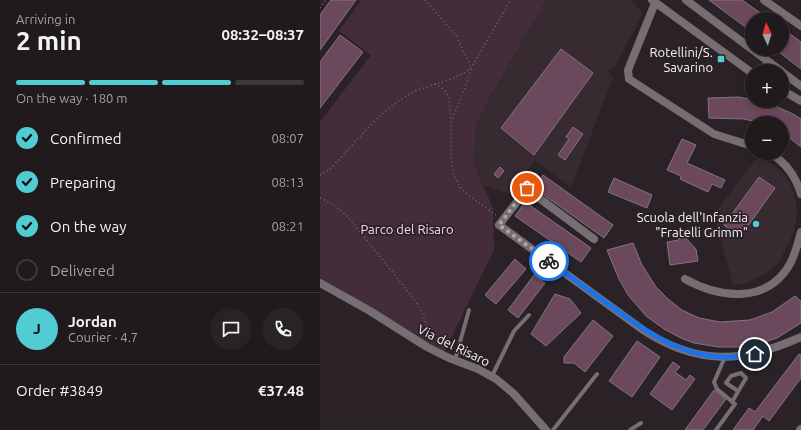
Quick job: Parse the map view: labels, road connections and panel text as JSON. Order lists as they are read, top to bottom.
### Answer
{
  "streets": {
    "street": ["Via del Risaro"]
  },
  "parks": ["Parco del Risaro"],
  "places": {
    "transit": ["Rotellini/S. Savarino"],
    "other": ["Scuola dell'Infanzia \"Fratelli Grimm\""]
  },
  "north": "top",
  "page": {
    "heading": ["2 min", "Arriving in", "08:32–08:37"],
    "panel": [
      "Jordan",
      "Courier · 4.7",
      "Order #3849",
      "€37.48"
    ],
    "map_buttons": ["+", "−"],
    "bar": "On the way · 180 m",
    "list": [
      ["Confirmed", "08:07"],
      ["Preparing", "08:13"],
      ["On the way", "08:21"],
      "Delivered"
    ],
    "round": "J"
  }
}
